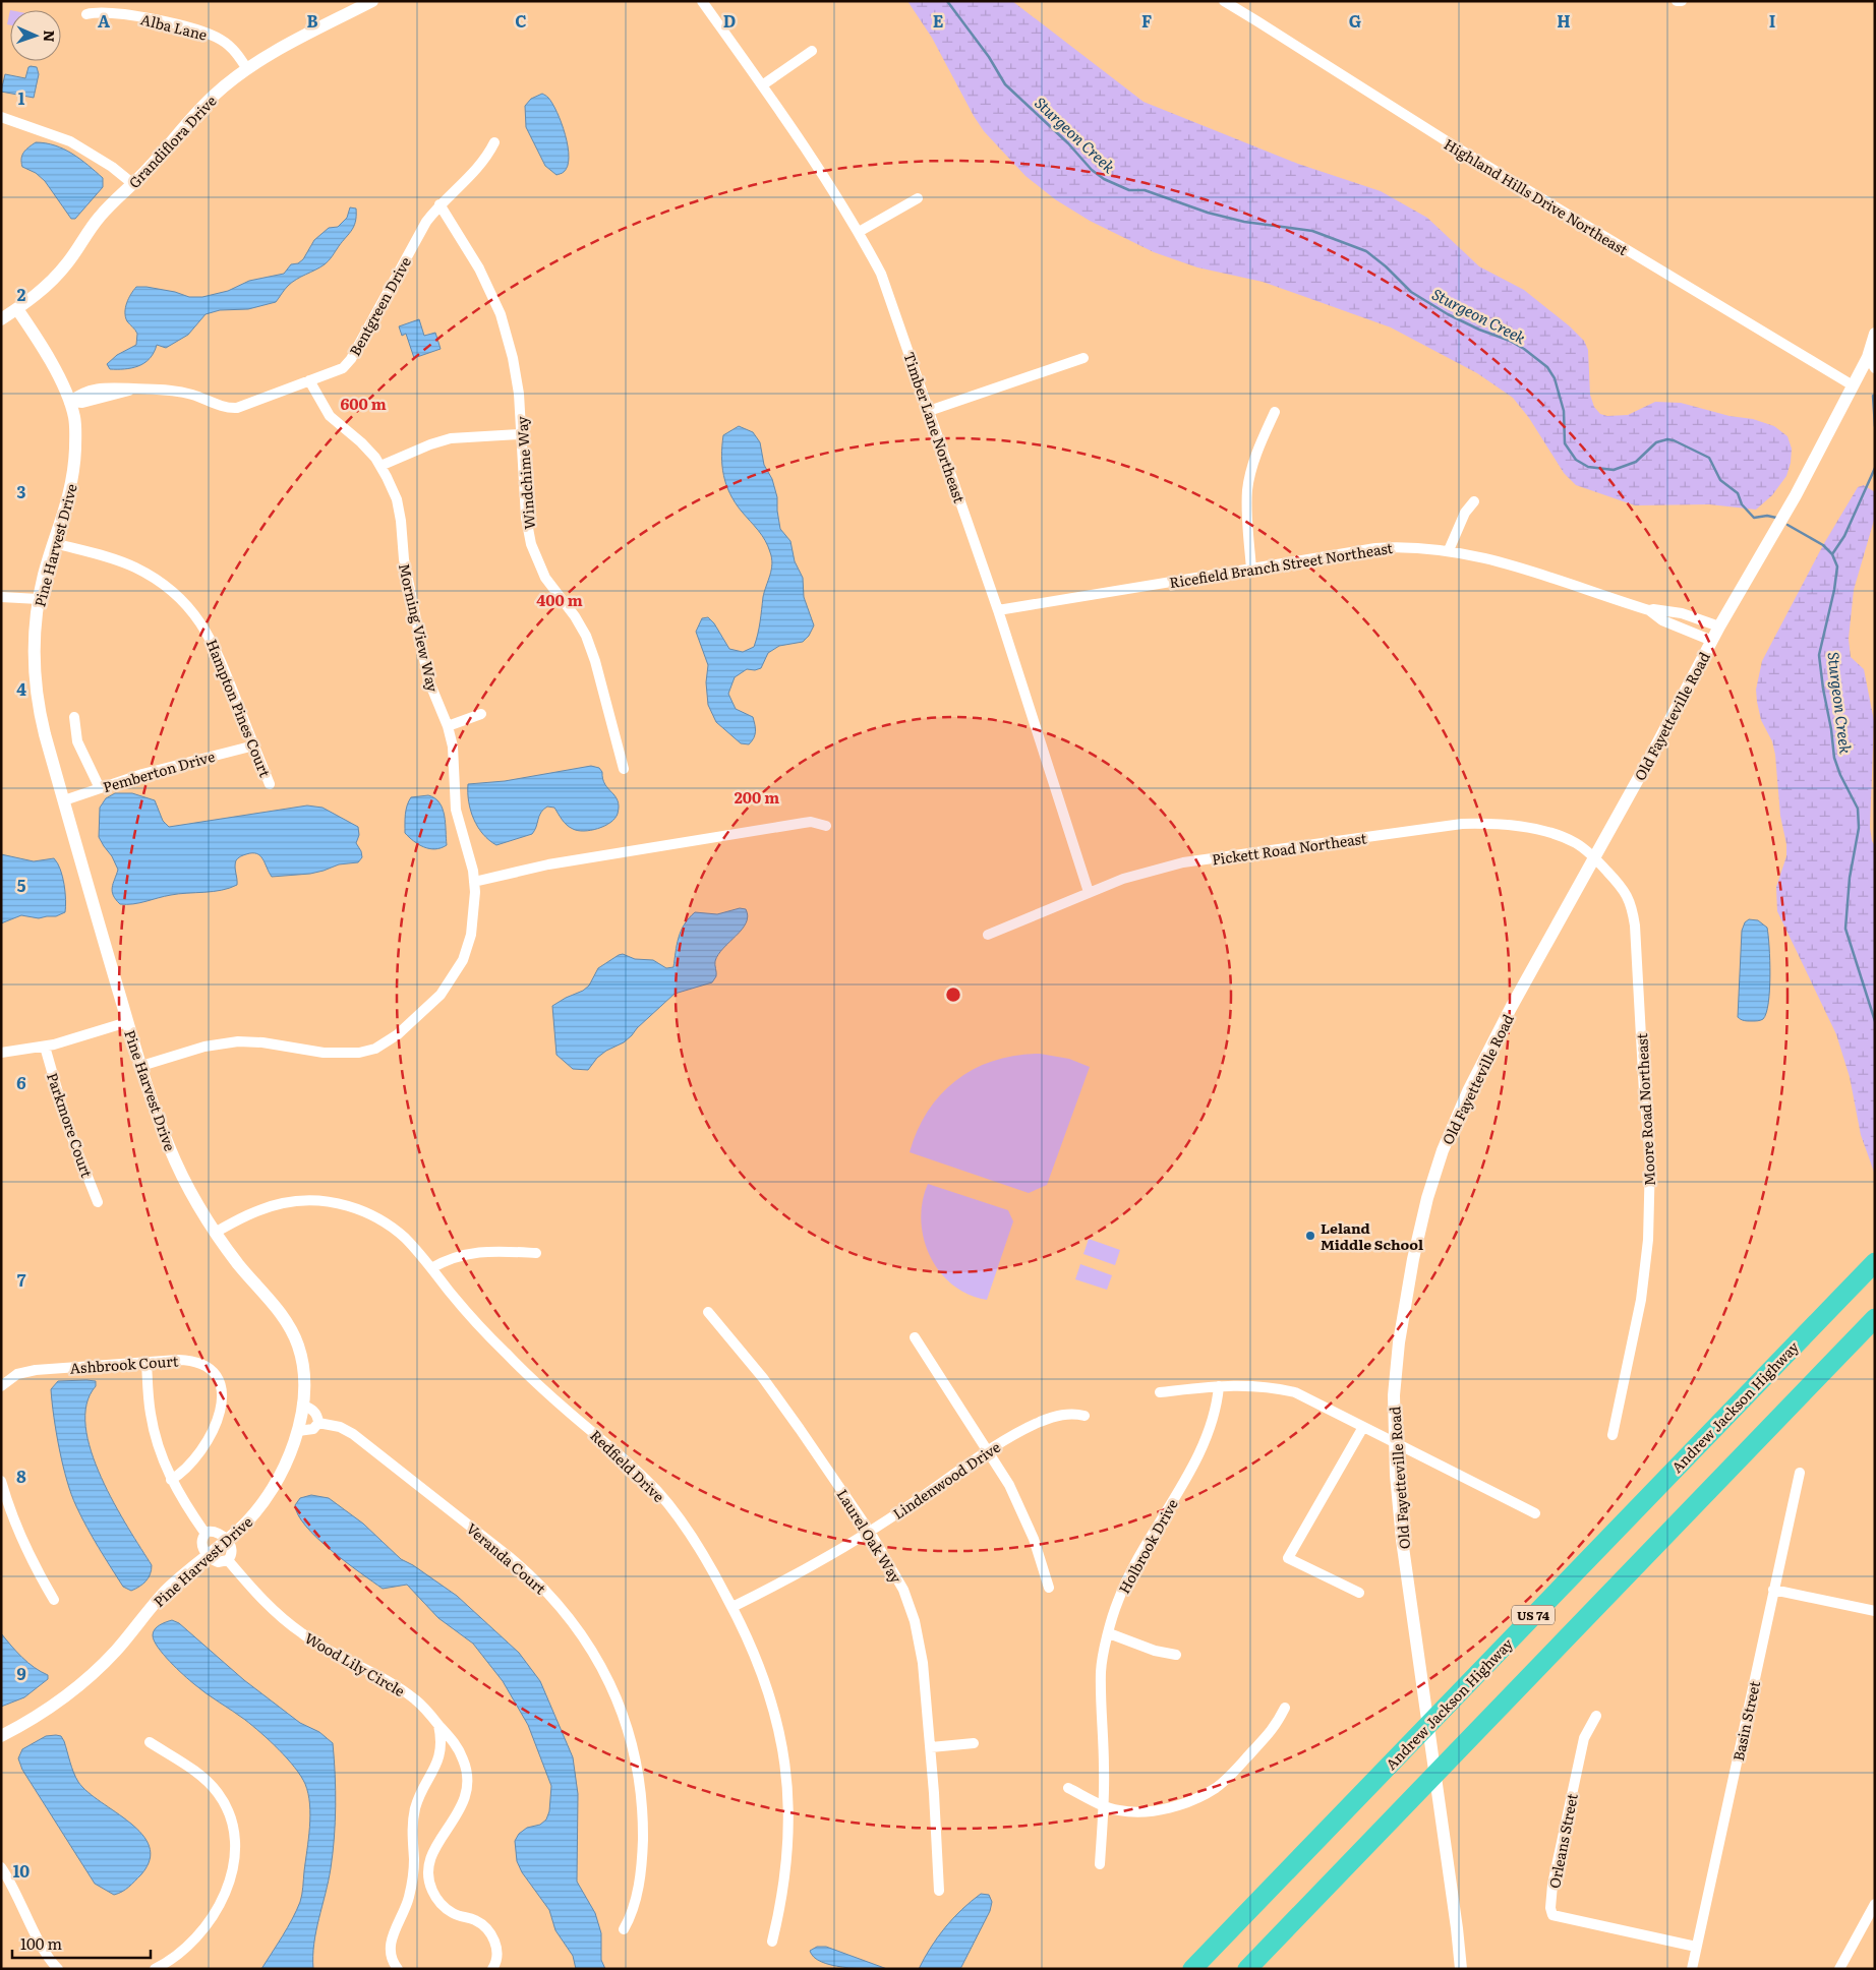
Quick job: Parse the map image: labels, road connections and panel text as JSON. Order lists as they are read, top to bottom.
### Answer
{
  "streets": {
    "highway": ["Andrew Jackson Highway", "US 74"],
    "street": [
      "Alba Lane",
      "Grandiflora Drive",
      "Highland Hills Drive Northeast",
      "Bentgreen Drive",
      "Timber Lane Northeast",
      "Windchime Way",
      "Pine Harvest Drive",
      "Ricefield Branch Street Northeast",
      "Morning View Way",
      "Hampton Pines Court",
      "Old Fayetteville Road",
      "Pemberton Drive",
      "Pickett Road Northeast",
      "Moore Road Northeast",
      "Parkmore Court",
      "Ashbrook Court",
      "Redfield Drive",
      "Lindenwood Drive",
      "Laurel Oak Way",
      "Holbrook Drive",
      "Veranda Court",
      "Wood Lily Circle",
      "Basin Street",
      "Orleans Street"
    ]
  },
  "crossings": [
    ["Alba Lane", "Grandiflora Drive"],
    ["Grandiflora Drive", "Pine Harvest Drive"],
    ["Highland Hills Drive Northeast", "Old Fayetteville Road"],
    ["Bentgreen Drive", "Windchime Way"],
    ["Bentgreen Drive", "Pine Harvest Drive"],
    ["Bentgreen Drive", "Morning View Way"],
    ["Timber Lane Northeast", "Ricefield Branch Street Northeast"],
    ["Timber Lane Northeast", "Pickett Road Northeast"],
    ["Pine Harvest Drive", "Morning View Way"],
    ["Pine Harvest Drive", "Hampton Pines Court"],
    ["Pine Harvest Drive", "Pemberton Drive"],
    ["Pine Harvest Drive", "Redfield Drive"],
    ["Ricefield Branch Street Northeast", "Old Fayetteville Road"],
    ["Hampton Pines Court", "Pemberton Drive"],
    ["Old Fayetteville Road", "Pickett Road Northeast"],
    ["Old Fayetteville Road", "Moore Road Northeast"],
    ["Pickett Road Northeast", "Moore Road Northeast"],
    ["Redfield Drive", "Lindenwood Drive"],
    ["Lindenwood Drive", "Laurel Oak Way"],
    ["Basin Street", "Orleans Street"]
  ],
  "water": ["Sturgeon Creek"],
  "places": ["Leland Middle School"],
  "scale_bar": "100 m",
  "north": "right",
  "grid": {
    "columns": [
      "A",
      "B",
      "C",
      "D",
      "E",
      "F",
      "G",
      "H",
      "I"
    ],
    "rows": [
      "1",
      "2",
      "3",
      "4",
      "5",
      "6",
      "7",
      "8",
      "9",
      "10"
    ]
  },
  "rings": ["600 m", "400 m", "200 m"]
}
